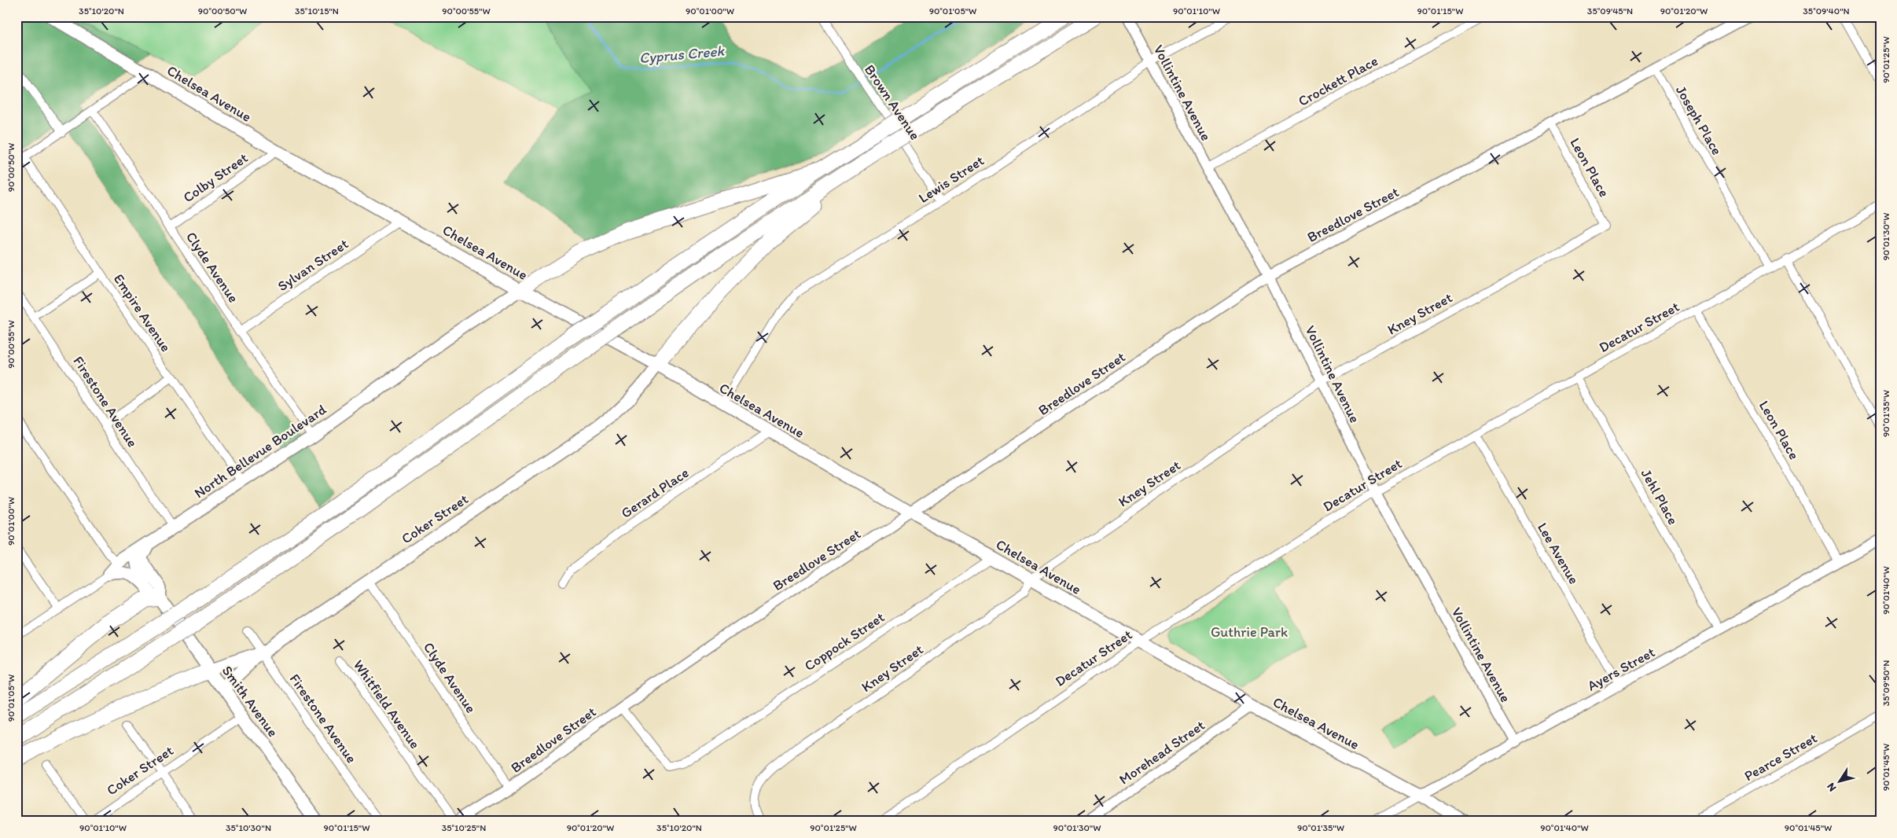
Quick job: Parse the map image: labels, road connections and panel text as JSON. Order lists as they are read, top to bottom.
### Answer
{
  "streets": {
    "main road": [
      "Chelsea Avenue",
      "North Bellevue Boulevard",
      "Coker Street",
      "Smith Avenue"
    ],
    "street": [
      "Crockett Place",
      "Vollintine Avenue",
      "Brown Avenue",
      "Joseph Place",
      "Leon Place",
      "Colby Street",
      "Lewis Street",
      "Breedlove Street",
      "Sylvan Street",
      "Clyde Avenue",
      "Empire Avenue",
      "Kney Street",
      "Decatur Street",
      "Firestone Avenue",
      "Gerard Place",
      "Jehl Place",
      "Lee Avenue",
      "Coppock Street",
      "Ayers Street",
      "Whitfield Avenue",
      "Morehead Street",
      "Pearce Street"
    ]
  },
  "crossings": [
    ["Crockett Place", "Vollintine Avenue"],
    ["Vollintine Avenue", "Lewis Street"],
    ["Vollintine Avenue", "Breedlove Street"],
    ["Vollintine Avenue", "Kney Street"],
    ["Vollintine Avenue", "Decatur Street"],
    ["Vollintine Avenue", "Ayers Street"],
    ["Chelsea Avenue", "Colby Street"],
    ["Chelsea Avenue", "Lewis Street"],
    ["Chelsea Avenue", "Breedlove Street"],
    ["Chelsea Avenue", "Sylvan Street"],
    ["Chelsea Avenue", "Kney Street"],
    ["Chelsea Avenue", "Decatur Street"],
    ["Chelsea Avenue", "North Bellevue Boulevard"],
    ["Chelsea Avenue", "Gerard Place"],
    ["Chelsea Avenue", "Coker Street"],
    ["Chelsea Avenue", "Coppock Street"],
    ["Chelsea Avenue", "Ayers Street"],
    ["Chelsea Avenue", "Morehead Street"],
    ["Brown Avenue", "Lewis Street"],
    ["Joseph Place", "Breedlove Street"],
    ["Joseph Place", "Decatur Street"],
    ["Leon Place", "Breedlove Street"],
    ["Leon Place", "Kney Street"],
    ["Leon Place", "Decatur Street"],
    ["Leon Place", "Ayers Street"],
    ["Colby Street", "Clyde Avenue"],
    ["Breedlove Street", "Clyde Avenue"],
    ["Breedlove Street", "Coppock Street"],
    ["Sylvan Street", "Clyde Avenue"],
    ["Clyde Avenue", "North Bellevue Boulevard"],
    ["Clyde Avenue", "Coker Street"],
    ["Empire Avenue", "North Bellevue Boulevard"],
    ["Decatur Street", "Jehl Place"],
    ["Decatur Street", "Lee Avenue"],
    ["Firestone Avenue", "North Bellevue Boulevard"],
    ["Firestone Avenue", "Coker Street"],
    ["North Bellevue Boulevard", "Smith Avenue"],
    ["Jehl Place", "Ayers Street"],
    ["Coker Street", "Smith Avenue"],
    ["Lee Avenue", "Ayers Street"]
  ],
  "water": ["Cyprus Creek"],
  "parks": ["Guthrie Park"],
  "north": "bottom left",
  "coordinates": [
    "35°10'20\"N",
    "90°00'50\"W",
    "35°10'15\"N",
    "90°00'55\"W",
    "90°01'00\"W",
    "90°01'05\"W",
    "90°01'10\"W",
    "90°01'15\"W",
    "35°09'45\"N",
    "90°01'20\"W",
    "35°09'40\"N",
    "90°01'25\"W",
    "90°01'30\"W",
    "90°01'35\"W",
    "90°01'40\"W",
    "35°09'50\"N",
    "90°01'45\"W",
    "35°10'30\"N",
    "35°10'25\"N"
  ]
}
